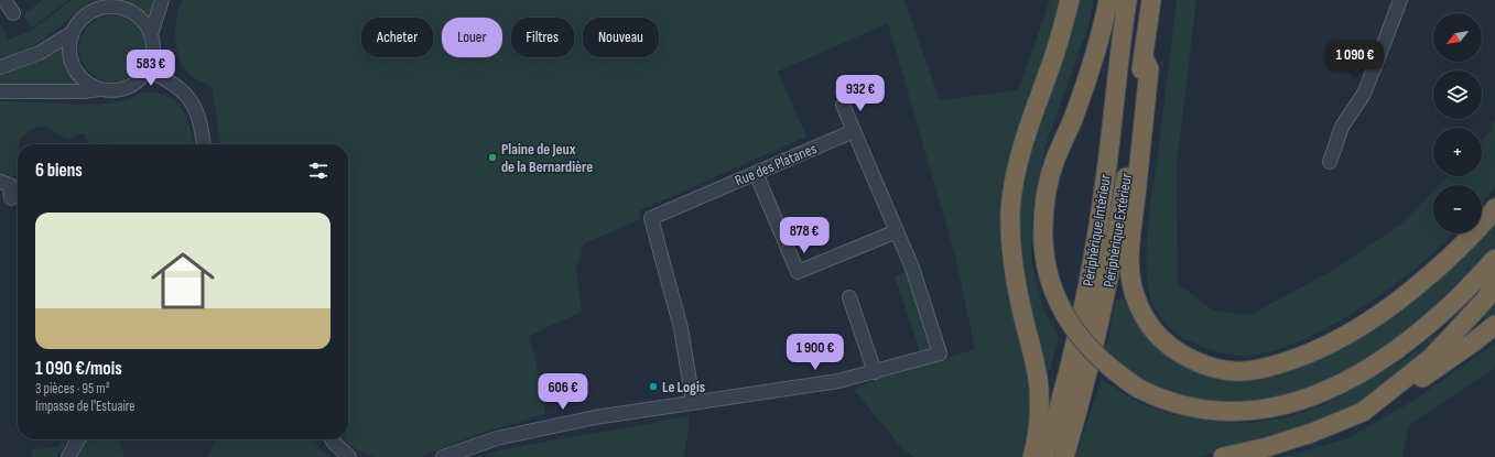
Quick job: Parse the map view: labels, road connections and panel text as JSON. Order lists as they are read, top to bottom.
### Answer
{
  "streets": {
    "highway": ["Périphérique Intérieur", "Périphérique Extérieur"],
    "street": ["Rue des Platanes"]
  },
  "places": ["Plaine de Jeux de la Bernardière", "Le Logis"],
  "north": "bottom left",
  "page": {
    "map_buttons": ["+", "−"],
    "chip": [
      "Acheter",
      "Louer",
      "Filtres",
      "Nouveau"
    ],
    "price": [
      "1 090 €",
      "583 €",
      "932 €",
      "878 €",
      "1 900 €",
      "606 €"
    ],
    "heading": "6 biens",
    "list": [
      {
        "name": "1 090 €/mois",
        "note": "3 pièces · 95 m² · Impasse de l'Estuaire"
      }
    ]
  }
}
